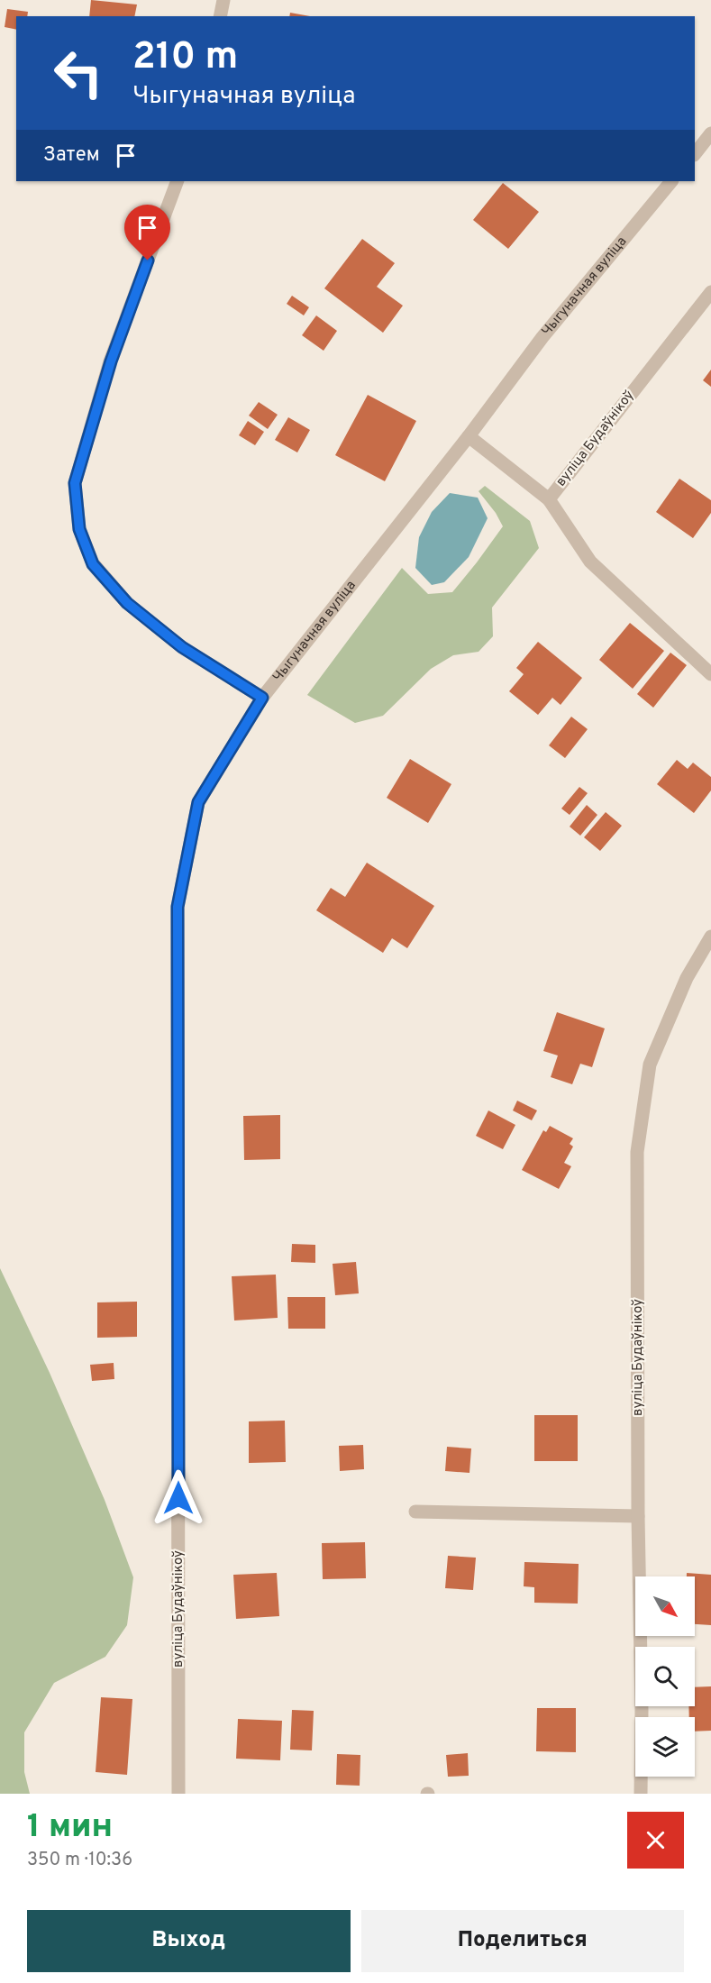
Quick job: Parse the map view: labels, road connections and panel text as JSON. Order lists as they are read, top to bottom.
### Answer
{
  "streets": {
    "street": ["Чыгуначная вуліца", "вуліца Будаўнікоў"]
  },
  "crossings": [
    ["Чыгуначная вуліца", "вуліца Будаўнікоў"]
  ],
  "north": "bottom right",
  "page": {
    "turn": ["210 m", "Чыгуначная вуліца"],
    "then": "Затем",
    "heading": ["1 мин", "350 m · 10:36"],
    "buttons": ["Выход", "Поделиться"]
  }
}
